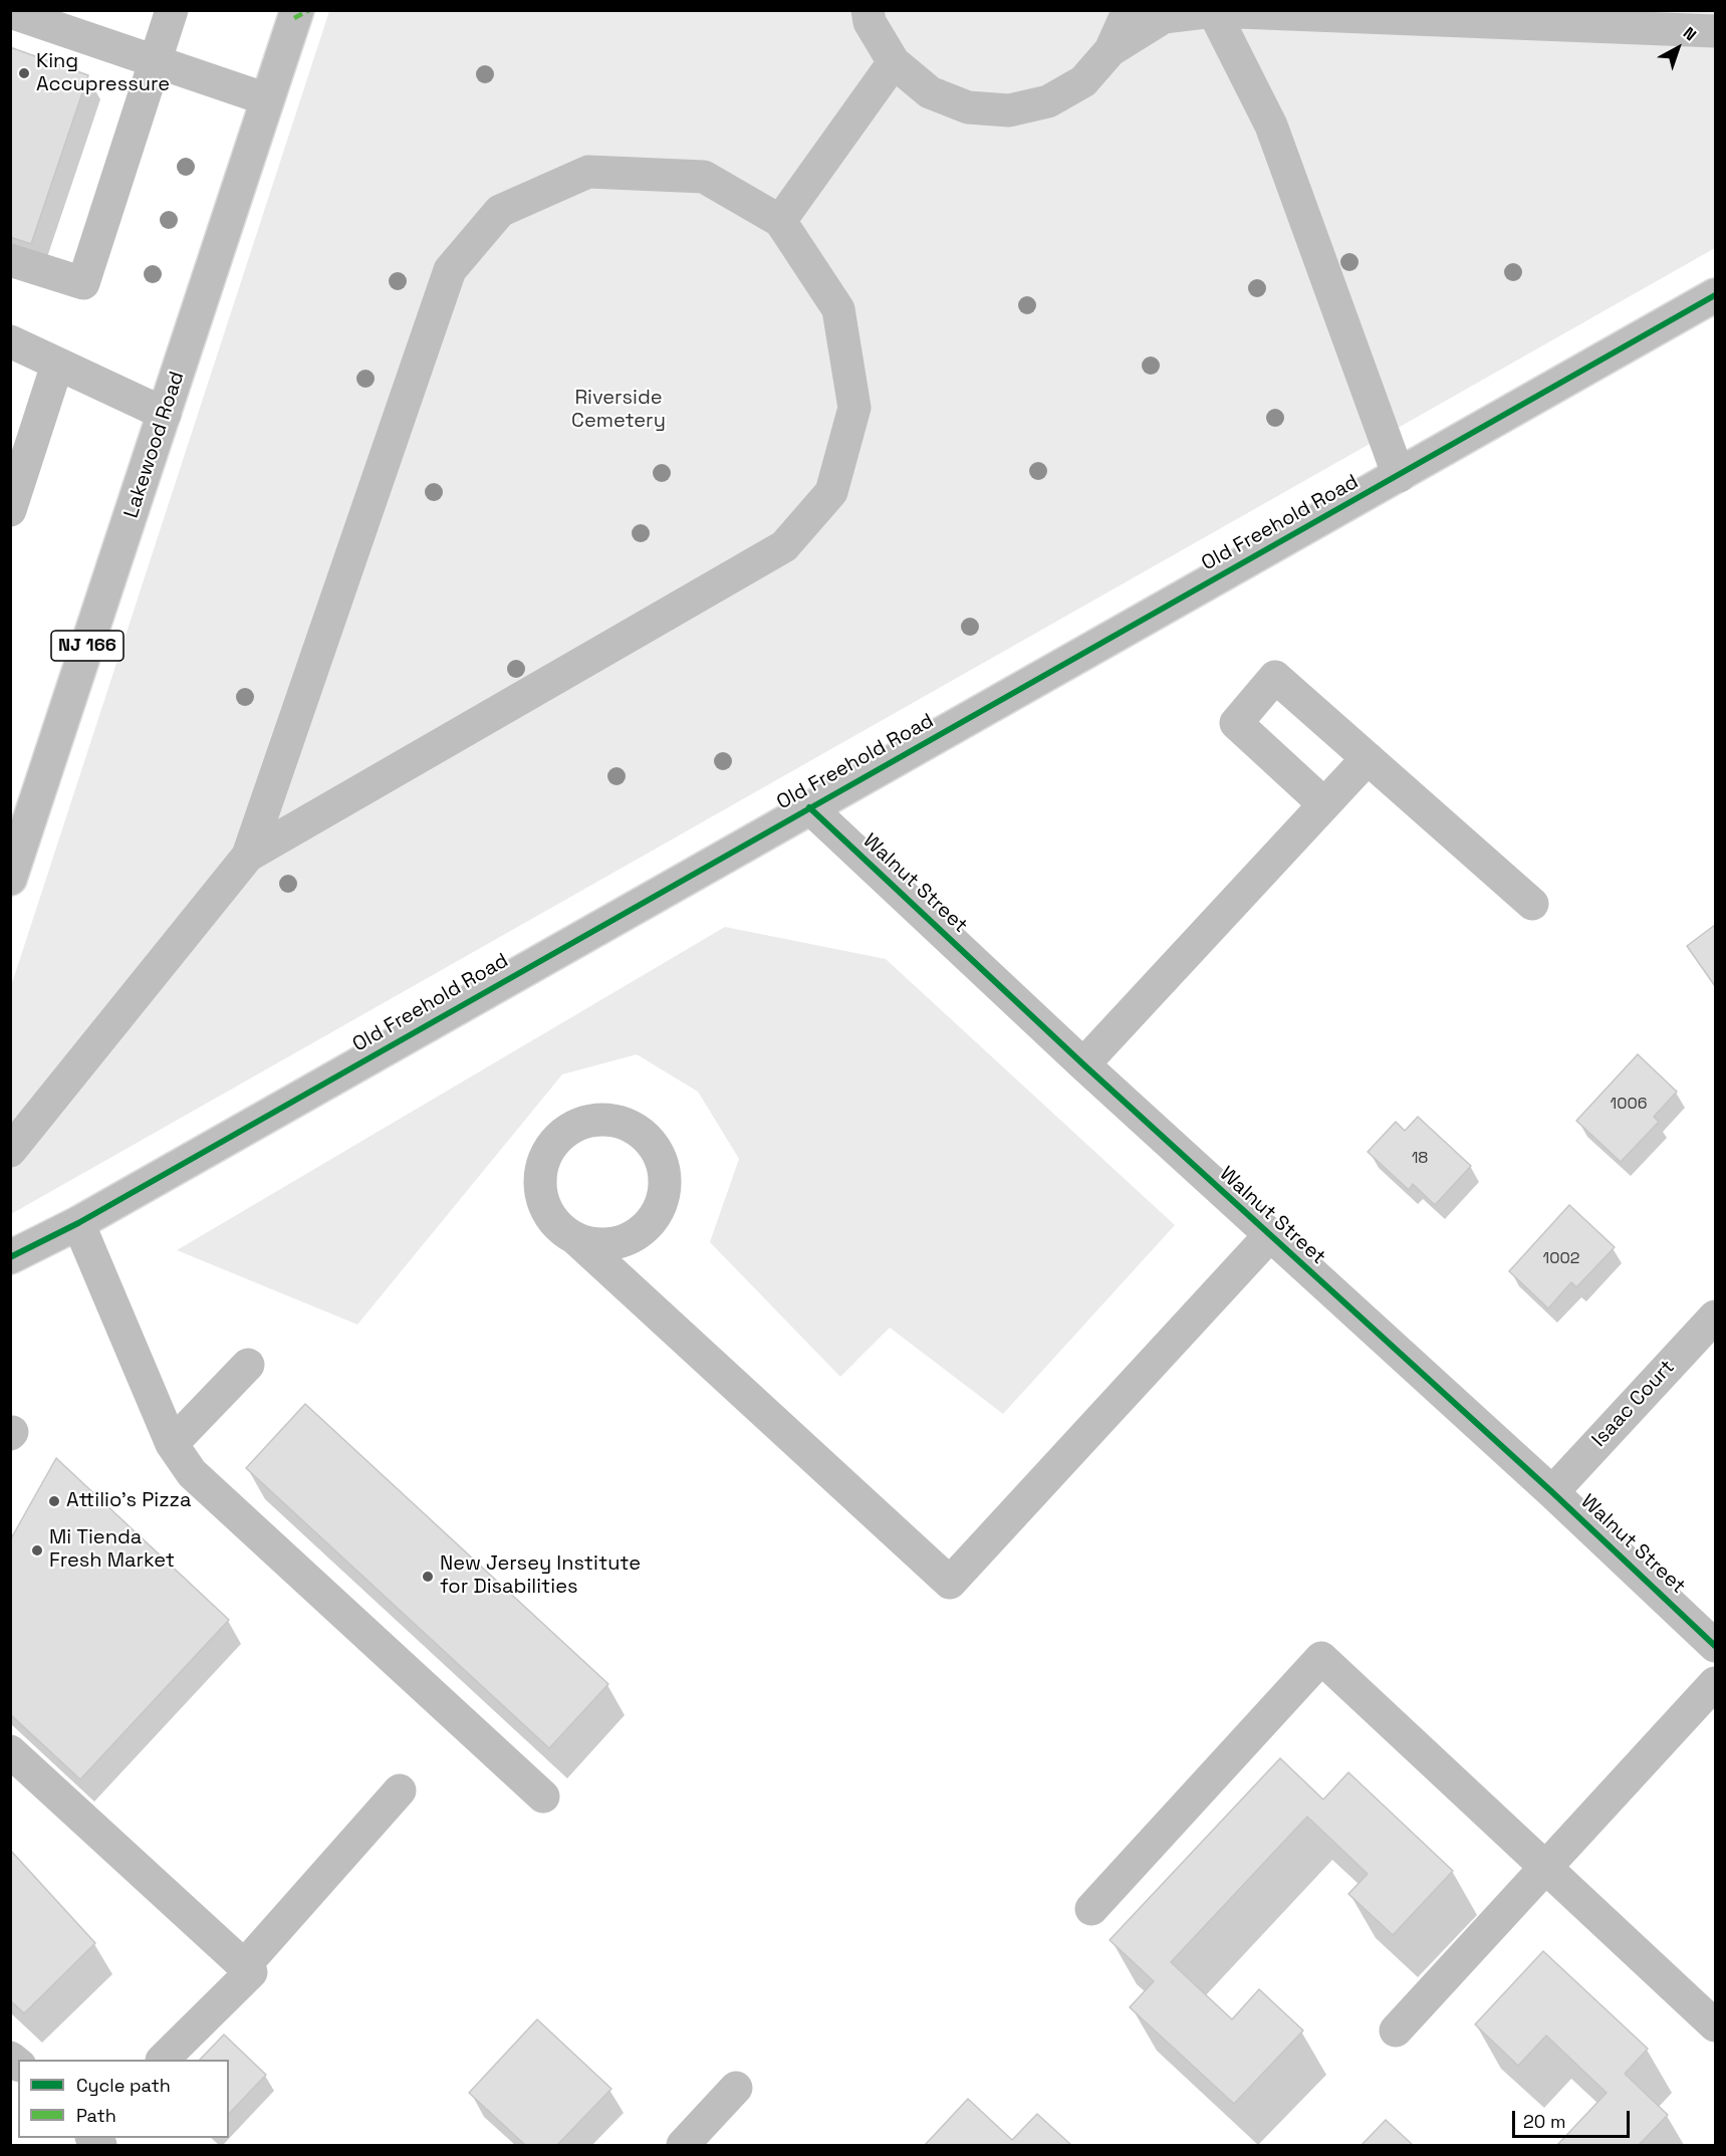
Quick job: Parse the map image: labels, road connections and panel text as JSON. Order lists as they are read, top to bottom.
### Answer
{
  "streets": {
    "street": [
      "Lakewood Road",
      "Old Freehold Road",
      "NJ 166",
      "Walnut Street",
      "Isaac Court"
    ]
  },
  "crossings": [
    ["Old Freehold Road", "Walnut Street"],
    ["Walnut Street", "Isaac Court"]
  ],
  "parks": ["Riverside Cemetery"],
  "places": [
    "King Accupressure",
    "Attilio's Pizza",
    "Mi Tienda Fresh Market",
    "New Jersey Institute for Disabilities"
  ],
  "house_numbers": ["1006", "18", "1002"],
  "legend": ["Cycle path", "Path"],
  "scale_bar": "20 m",
  "north": "top right"
}
